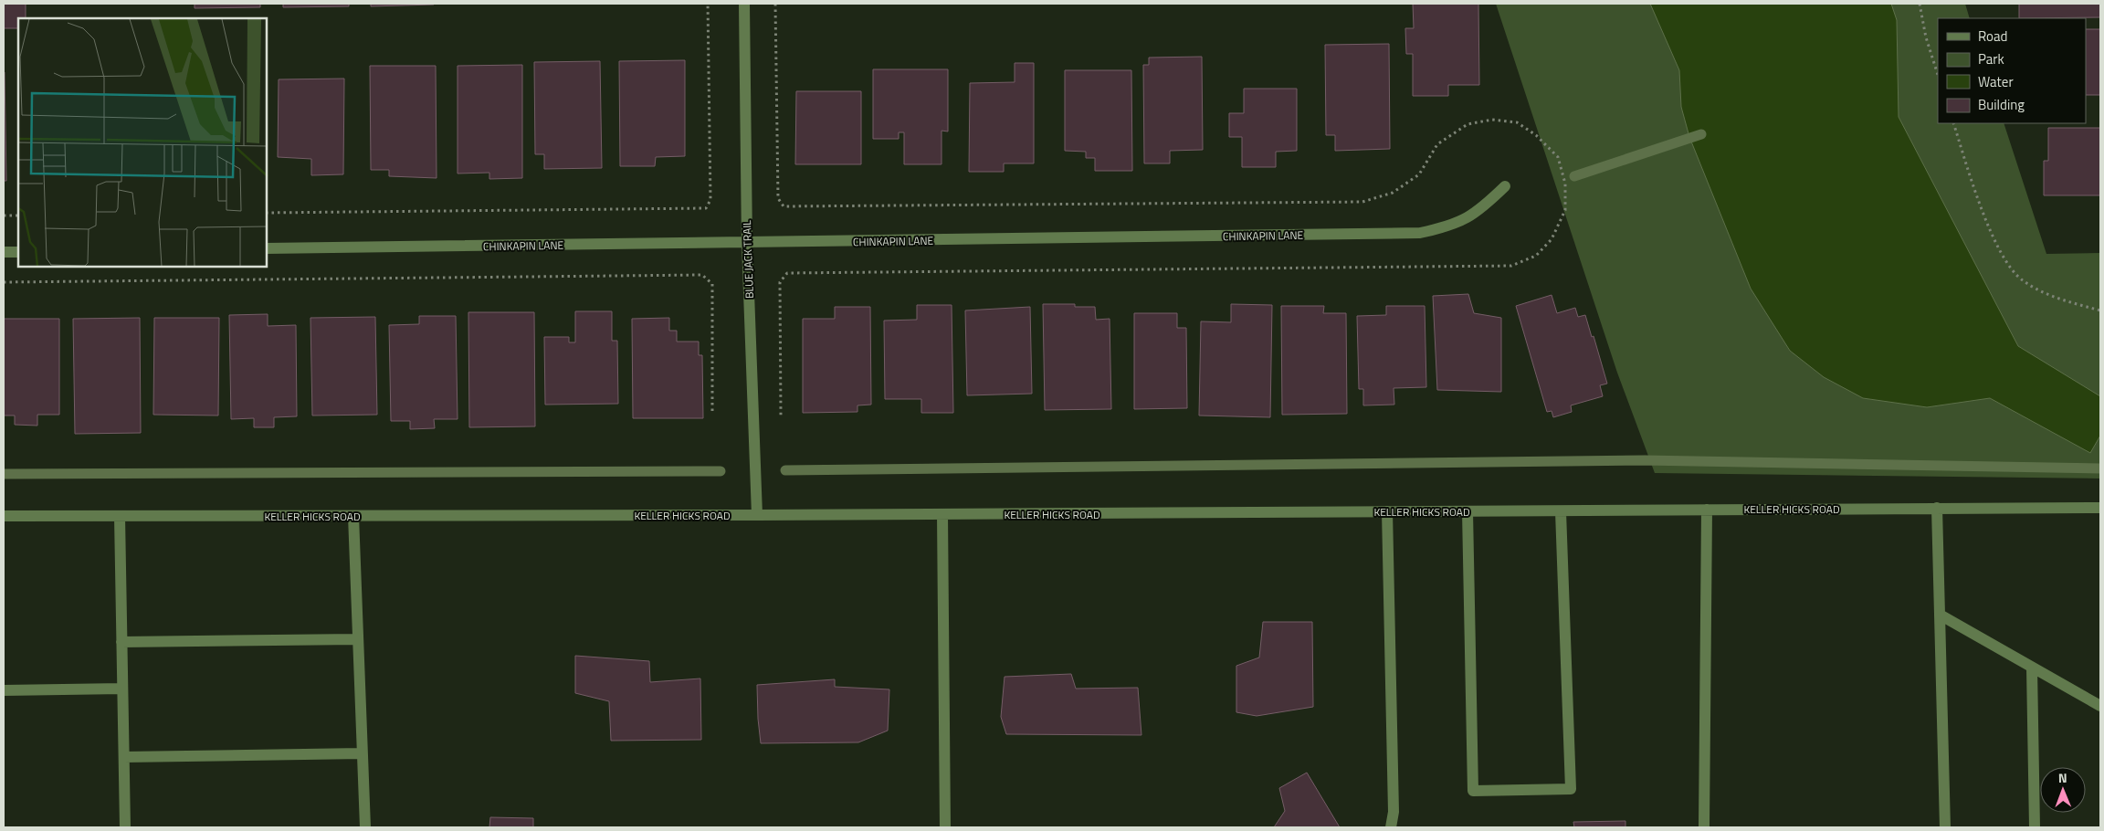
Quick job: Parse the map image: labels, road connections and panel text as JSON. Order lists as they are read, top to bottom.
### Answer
{
  "streets": {
    "street": ["CHINKAPIN LANE", "BLUE JACK TRAIL", "KELLER HICKS ROAD"]
  },
  "crossings": [
    ["CHINKAPIN LANE", "BLUE JACK TRAIL"],
    ["BLUE JACK TRAIL", "KELLER HICKS ROAD"]
  ],
  "legend": [
    "Road",
    "Park",
    "Water",
    "Building"
  ],
  "north": "top"
}
